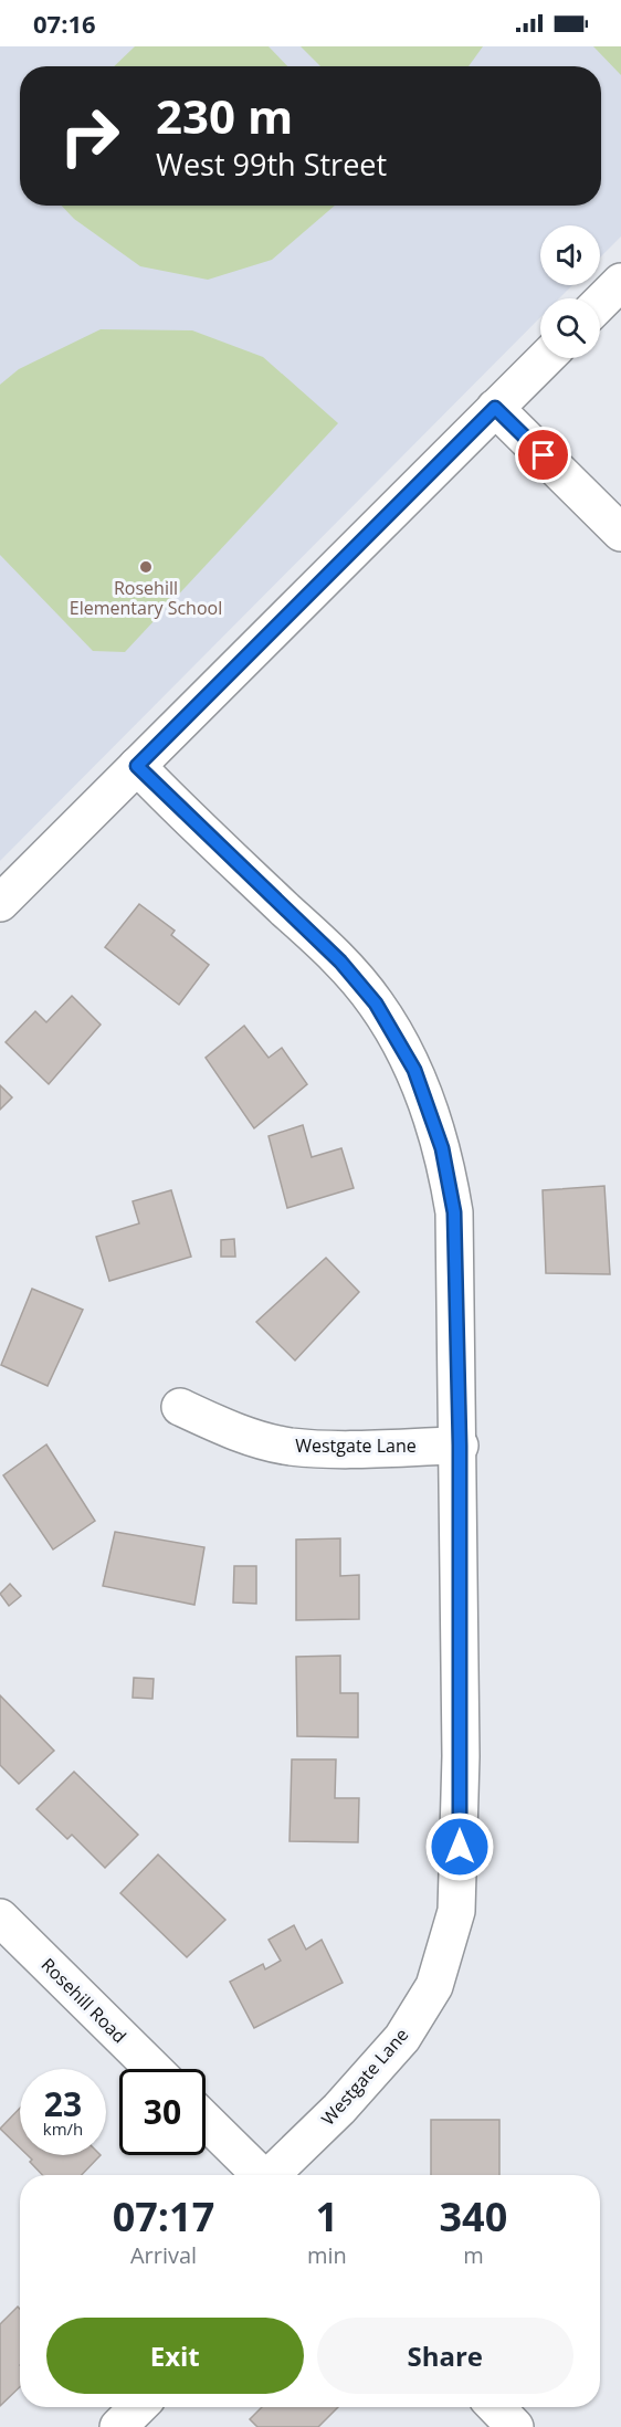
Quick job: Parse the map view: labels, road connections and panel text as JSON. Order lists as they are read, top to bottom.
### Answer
{
  "streets": {
    "street": ["Westgate Lane", "Rosehill Road"]
  },
  "places": ["Rosehill Elementary School"],
  "page": {
    "status": "07:16",
    "turn": ["230 m", "West 99th Street"],
    "speed": "23 km/h",
    "limit": "30",
    "eta": [
      "07:17",
      "Arrival",
      "1",
      "min",
      "340",
      "m"
    ],
    "buttons": ["Exit", "Share"]
  }
}
